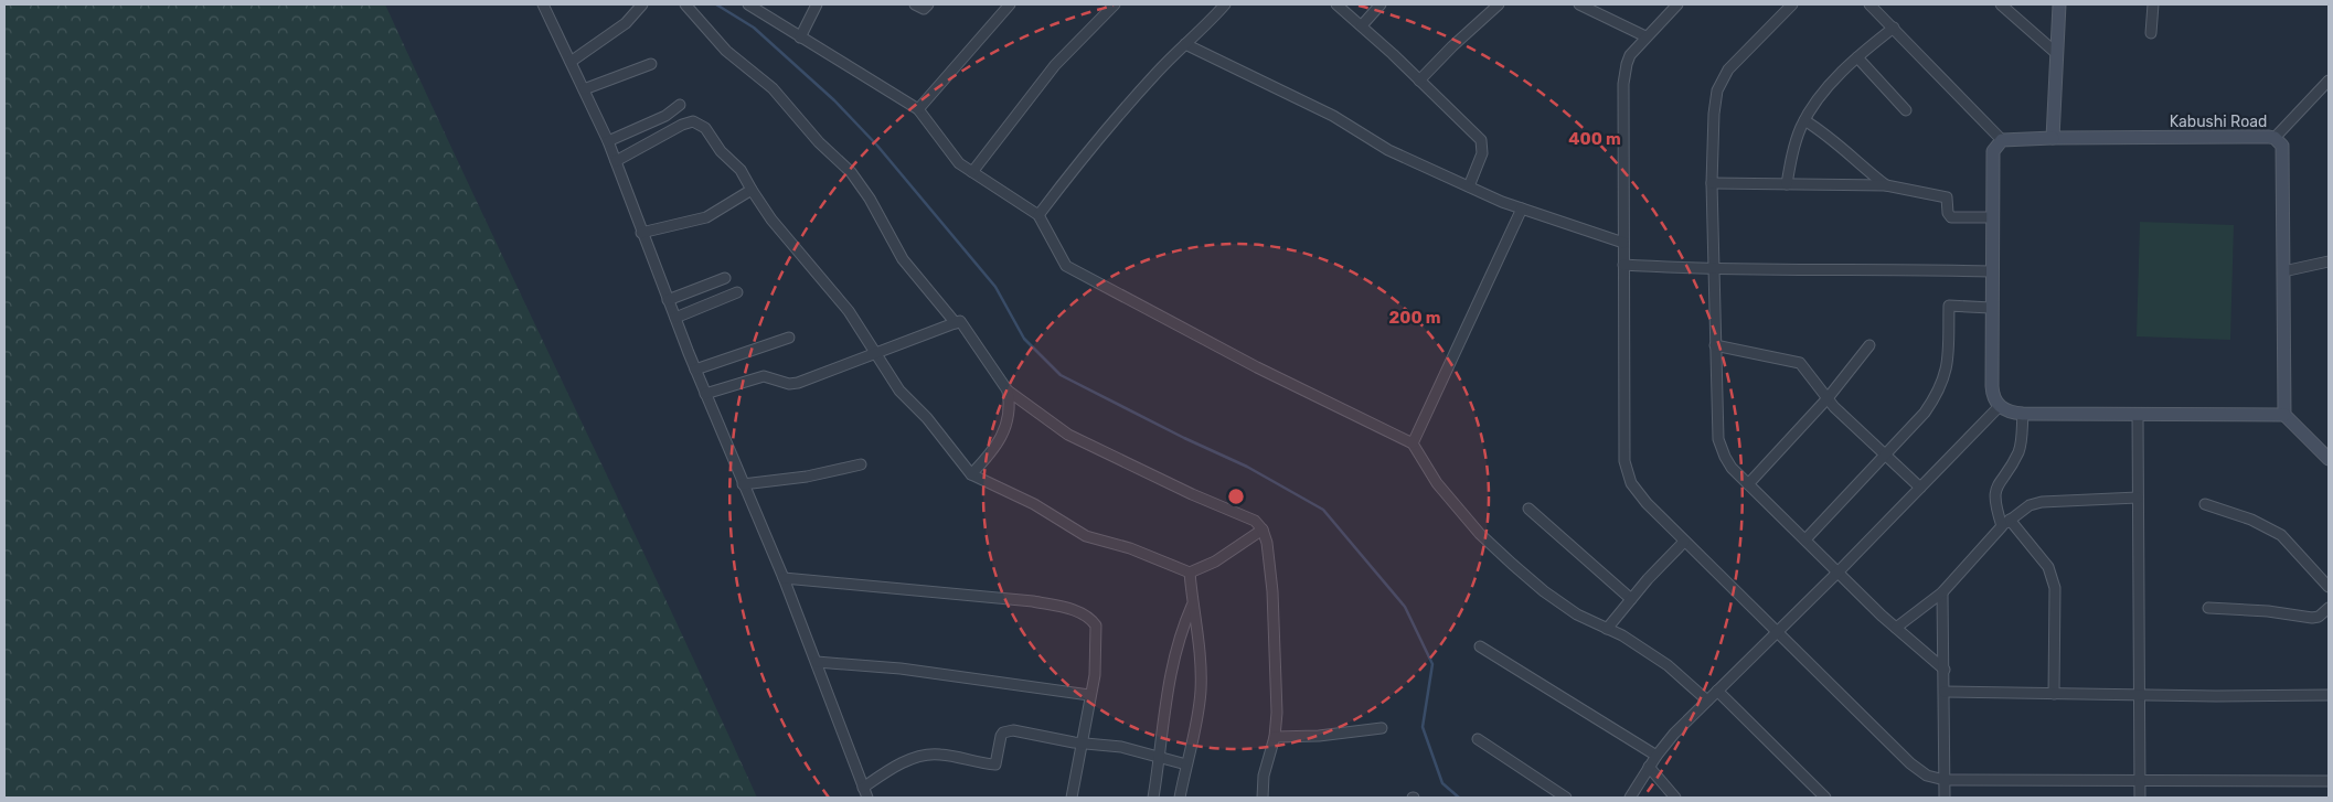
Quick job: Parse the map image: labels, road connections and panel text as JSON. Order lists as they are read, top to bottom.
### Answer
{
  "streets": {
    "main road": ["Kabushi Road"]
  },
  "rings": ["400 m", "200 m"]
}
